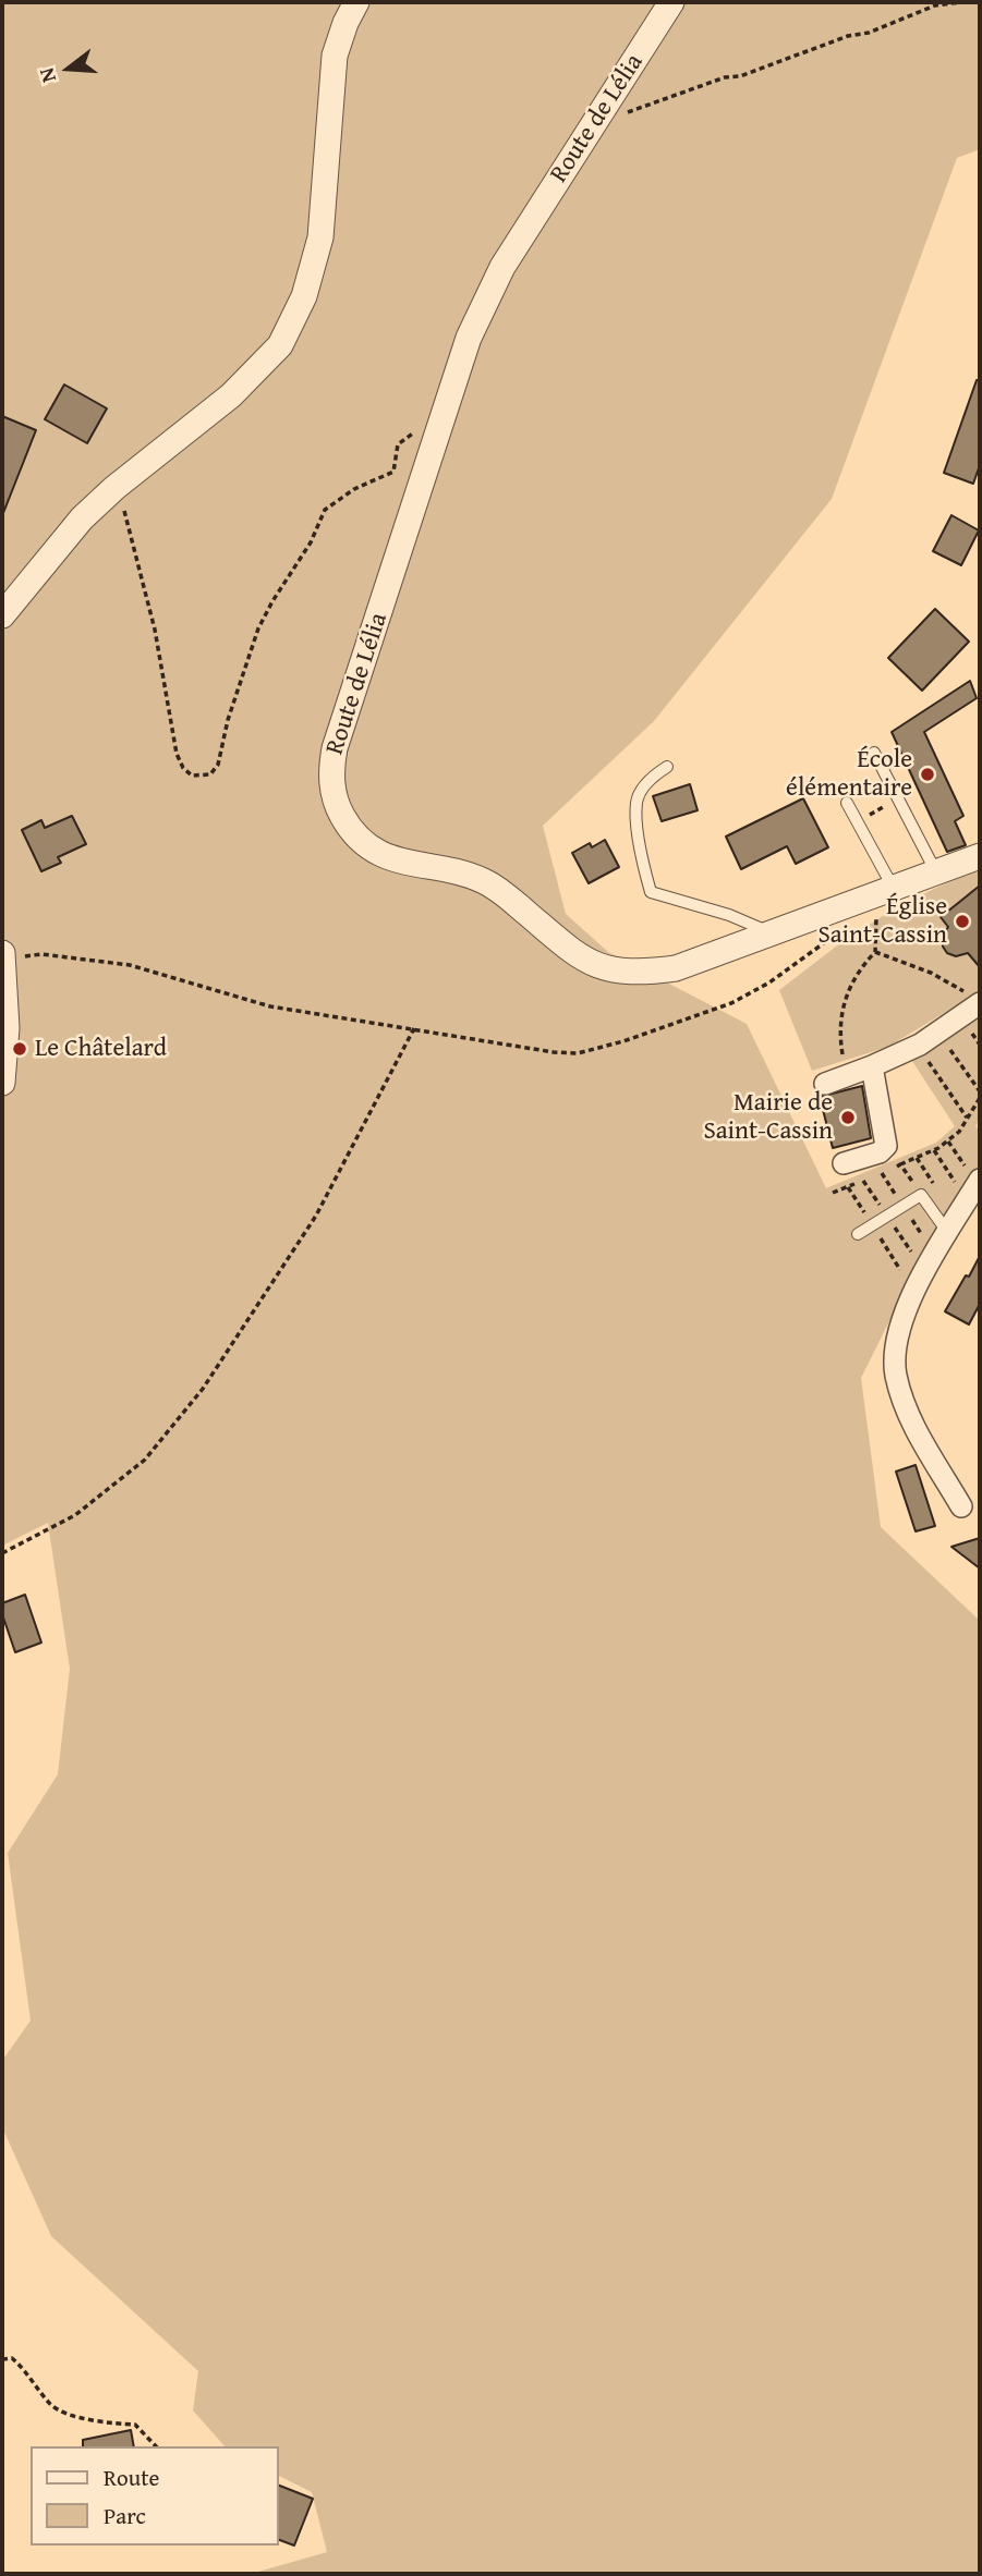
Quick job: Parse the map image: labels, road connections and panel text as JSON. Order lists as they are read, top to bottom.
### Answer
{
  "streets": {
    "street": ["Route de Lélia"]
  },
  "places": [
    "École élémentaire",
    "Église Saint-Cassin",
    "Le Châtelard",
    "Mairie de Saint-Cassin"
  ],
  "legend": ["Route", "Parc"],
  "north": "left"
}
